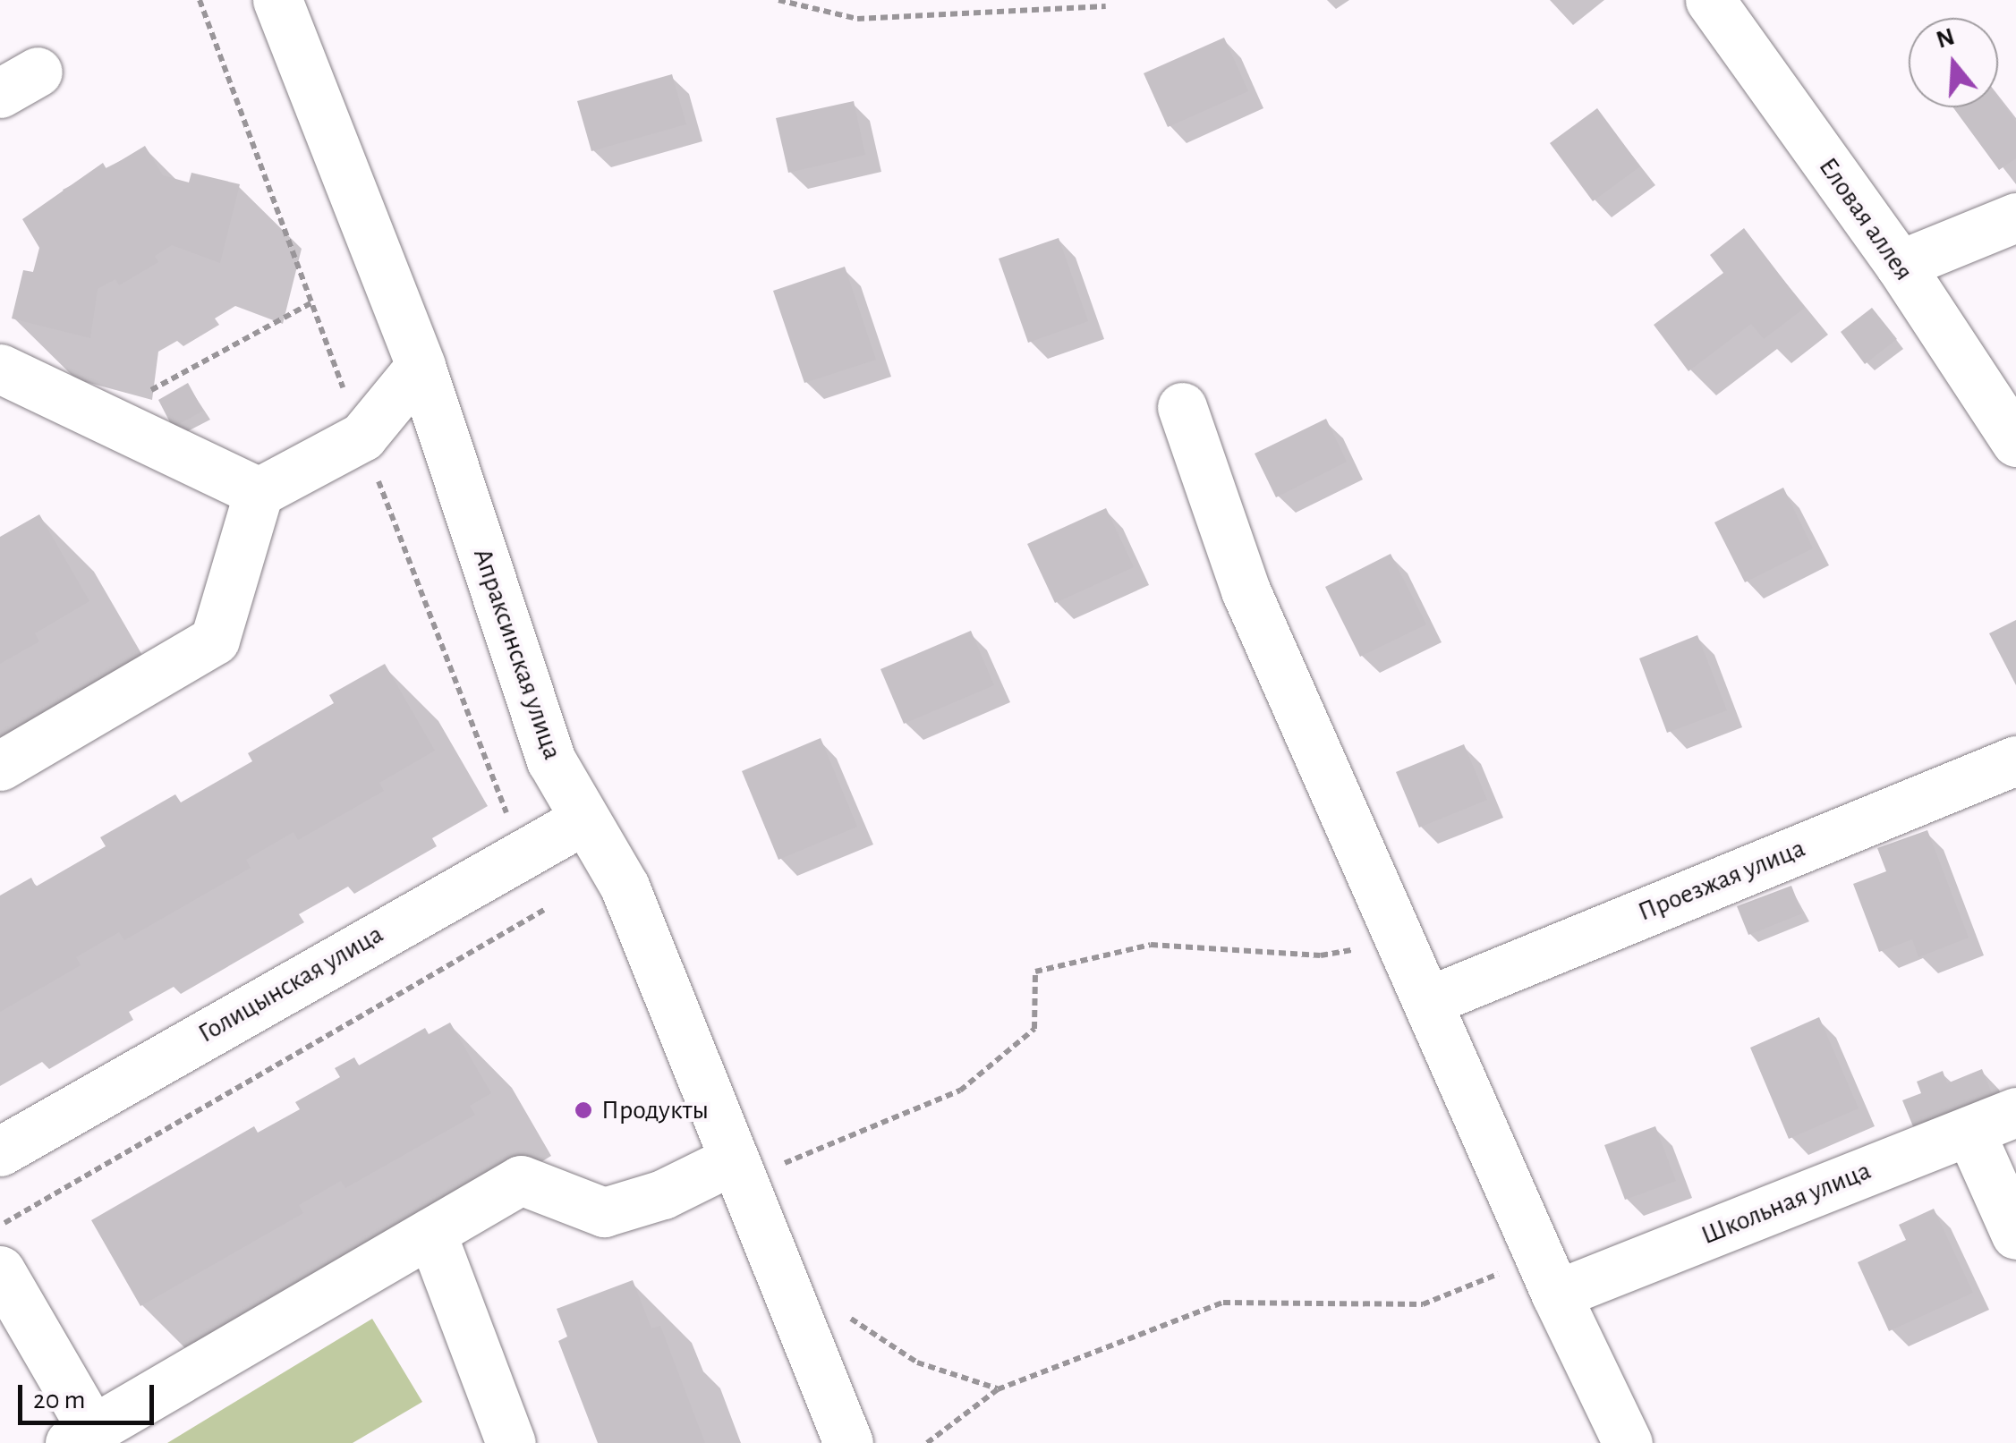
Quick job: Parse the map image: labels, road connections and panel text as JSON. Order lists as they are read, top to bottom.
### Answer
{
  "streets": {
    "street": [
      "Еловая аллея",
      "Апраксинская улица",
      "Проезжая улица",
      "Голицынская улица",
      "Школьная улица"
    ]
  },
  "crossings": [
    ["Апраксинская улица", "Голицынская улица"]
  ],
  "places": ["Продукты"],
  "scale_bar": "20 m",
  "north": "top"
}
